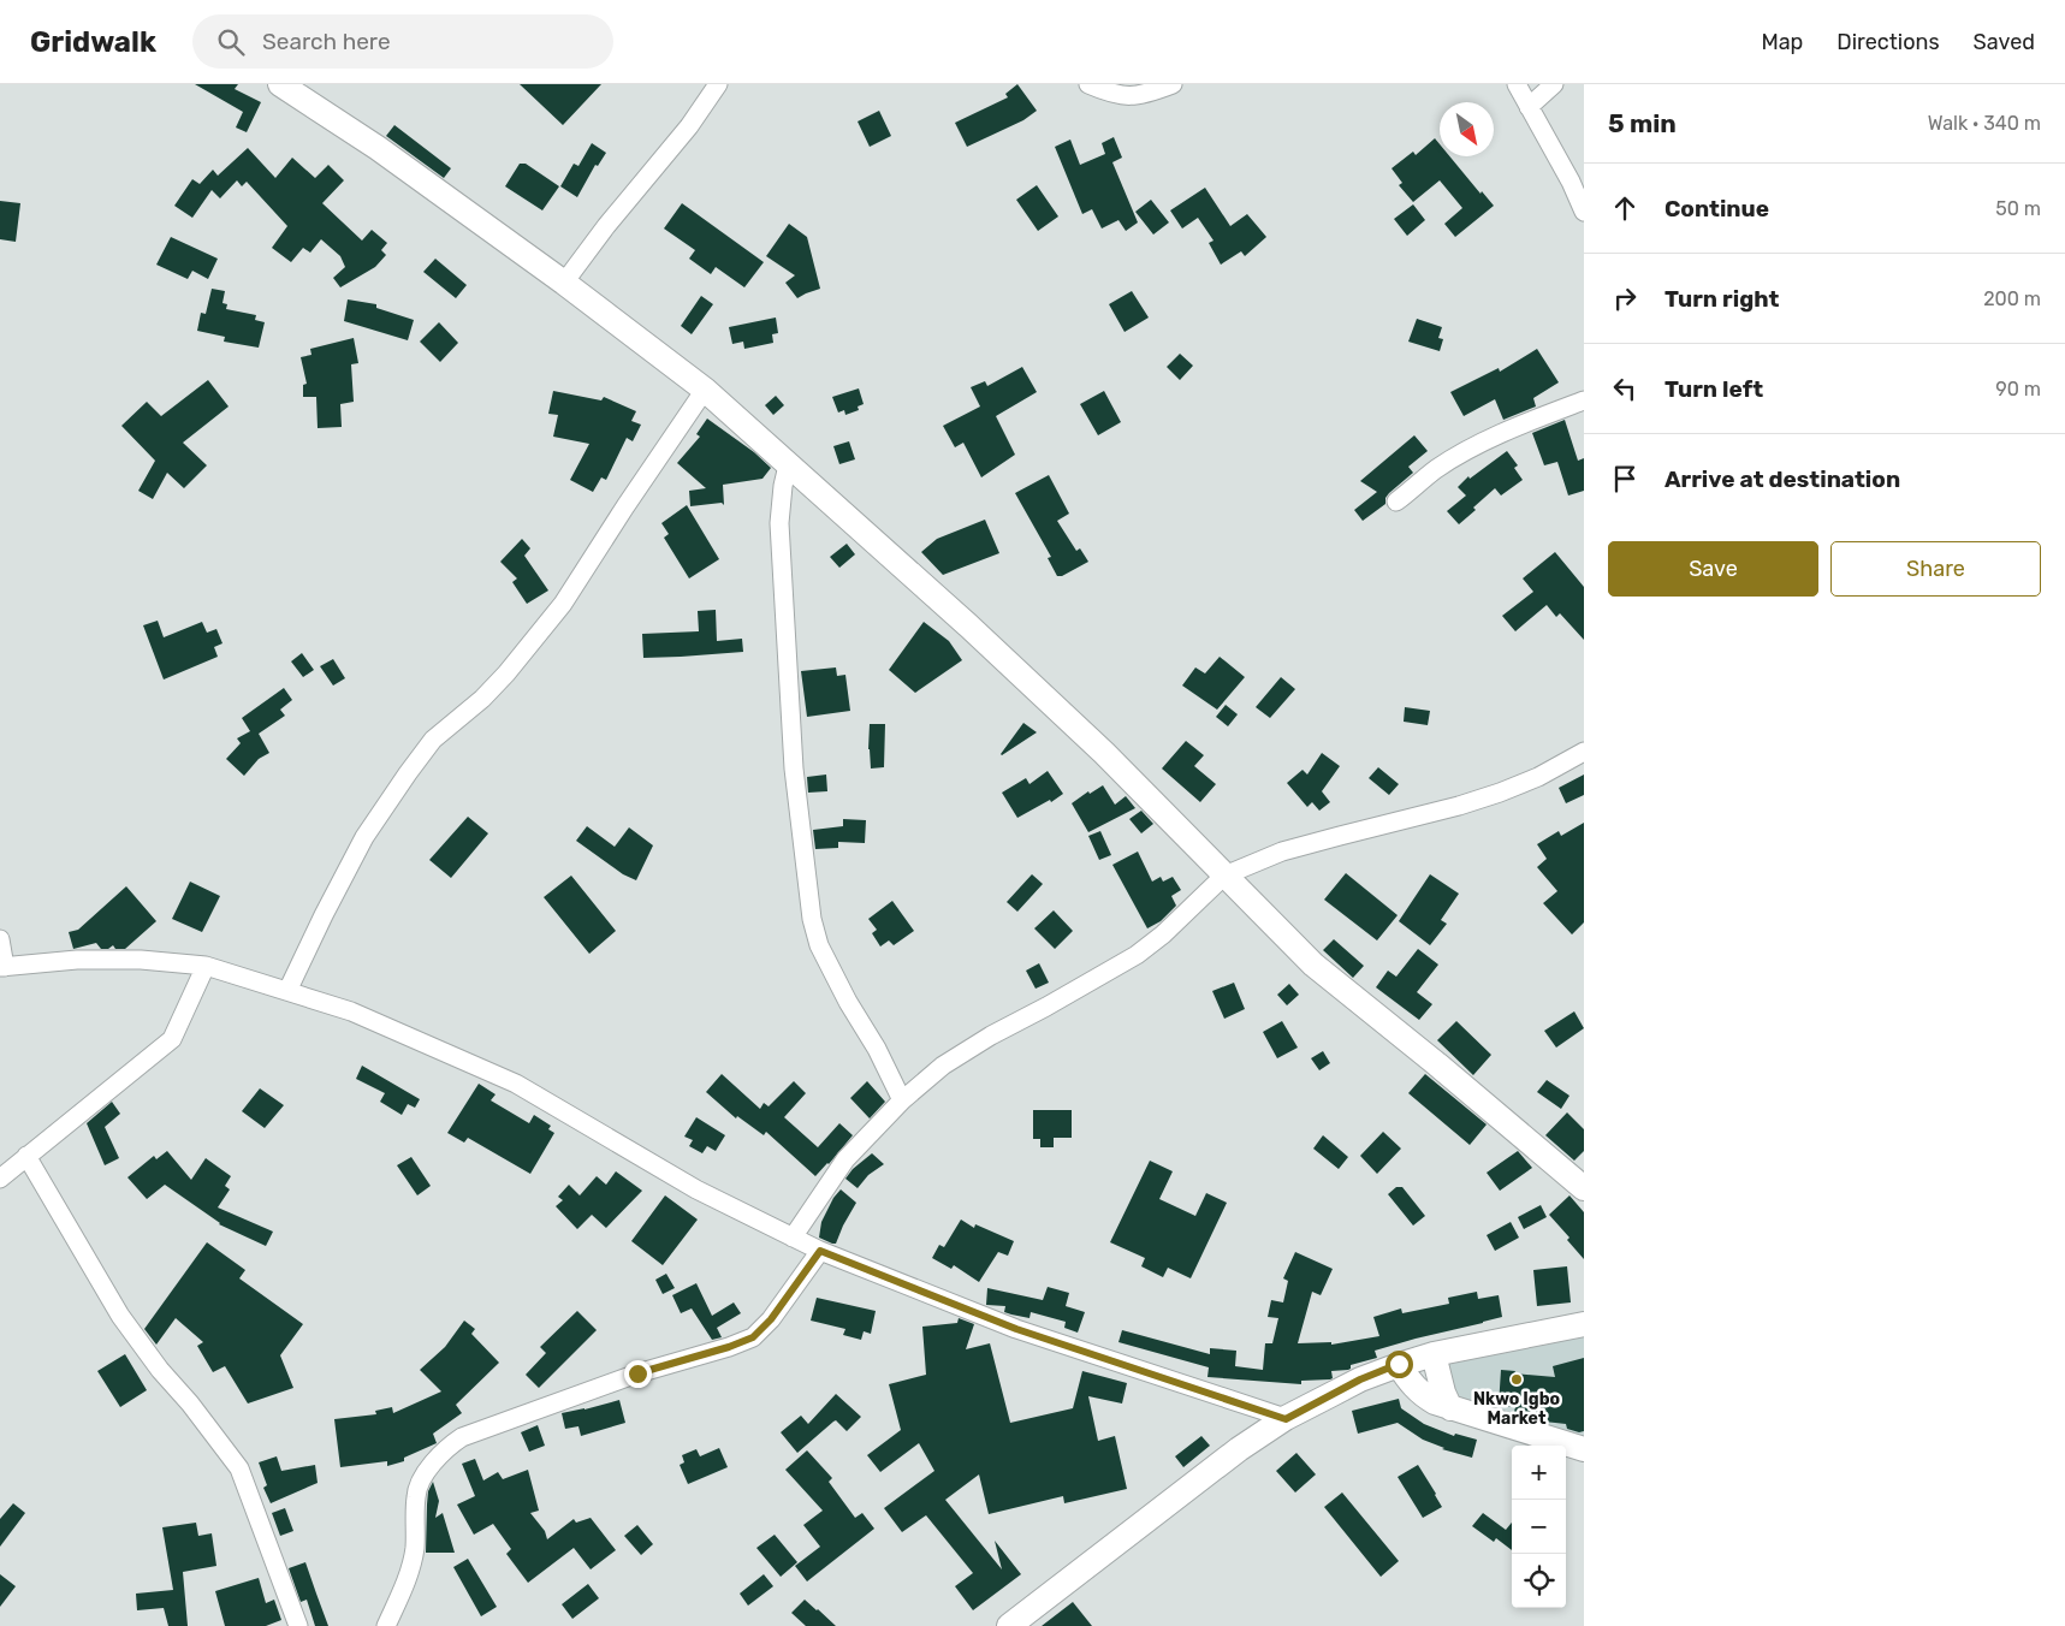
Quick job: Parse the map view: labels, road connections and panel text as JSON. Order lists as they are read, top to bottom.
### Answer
{
  "places": ["Nkwo Igbo Market"],
  "north": "bottom right",
  "page": {
    "header": "Gridwalk",
    "search": "Search here",
    "nav": ["Map", "Directions", "Saved"],
    "heading": ["5 min", "Walk · 340 m"],
    "list": [
      ["Continue", "50 m"],
      ["Turn right", "200 m"],
      ["Turn left", "90 m"],
      "Arrive at destination"
    ],
    "buttons": ["Save", "Share"],
    "map_buttons": ["+", "−"]
  }
}
